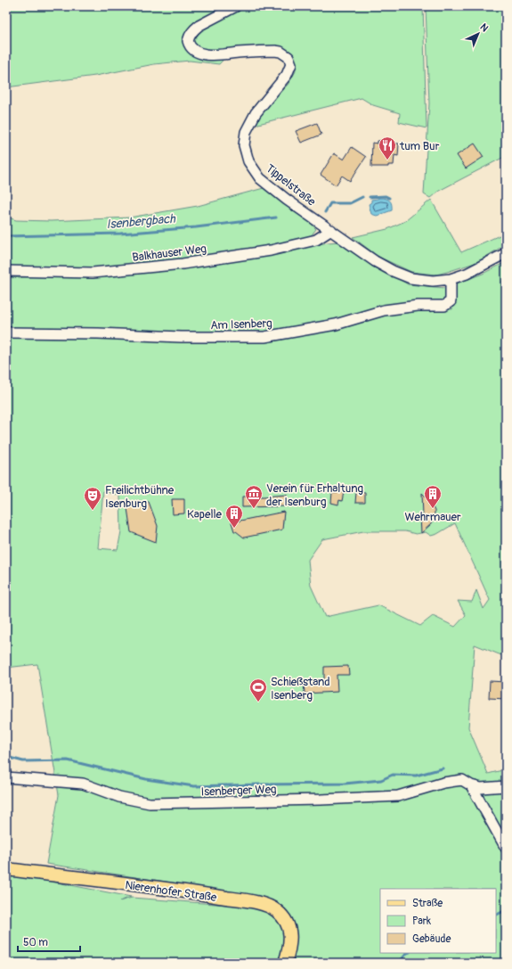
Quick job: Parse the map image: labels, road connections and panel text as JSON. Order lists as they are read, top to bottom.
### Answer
{
  "streets": {
    "main road": ["Nierenhofer Straße"],
    "street": [
      "Tippelstraße",
      "Balkhauser Weg",
      "Am Isenberg",
      "Isenberger Weg"
    ]
  },
  "crossings": [
    ["Tippelstraße", "Balkhauser Weg"],
    ["Tippelstraße", "Am Isenberg"]
  ],
  "water": ["Isenbergbach"],
  "places": {
    "restaurant": ["tum Bur"],
    "museum": ["Verein für Erhaltung der Isenburg"],
    "building": ["Wehrmauer", "Kapelle"],
    "theatre": ["Freilichtbühne Isenburg"],
    "sports": ["Schießstand Isenberg"]
  },
  "legend": ["Straße", "Park", "Gebäude"],
  "scale_bar": "50 m",
  "north": "top right"
}
